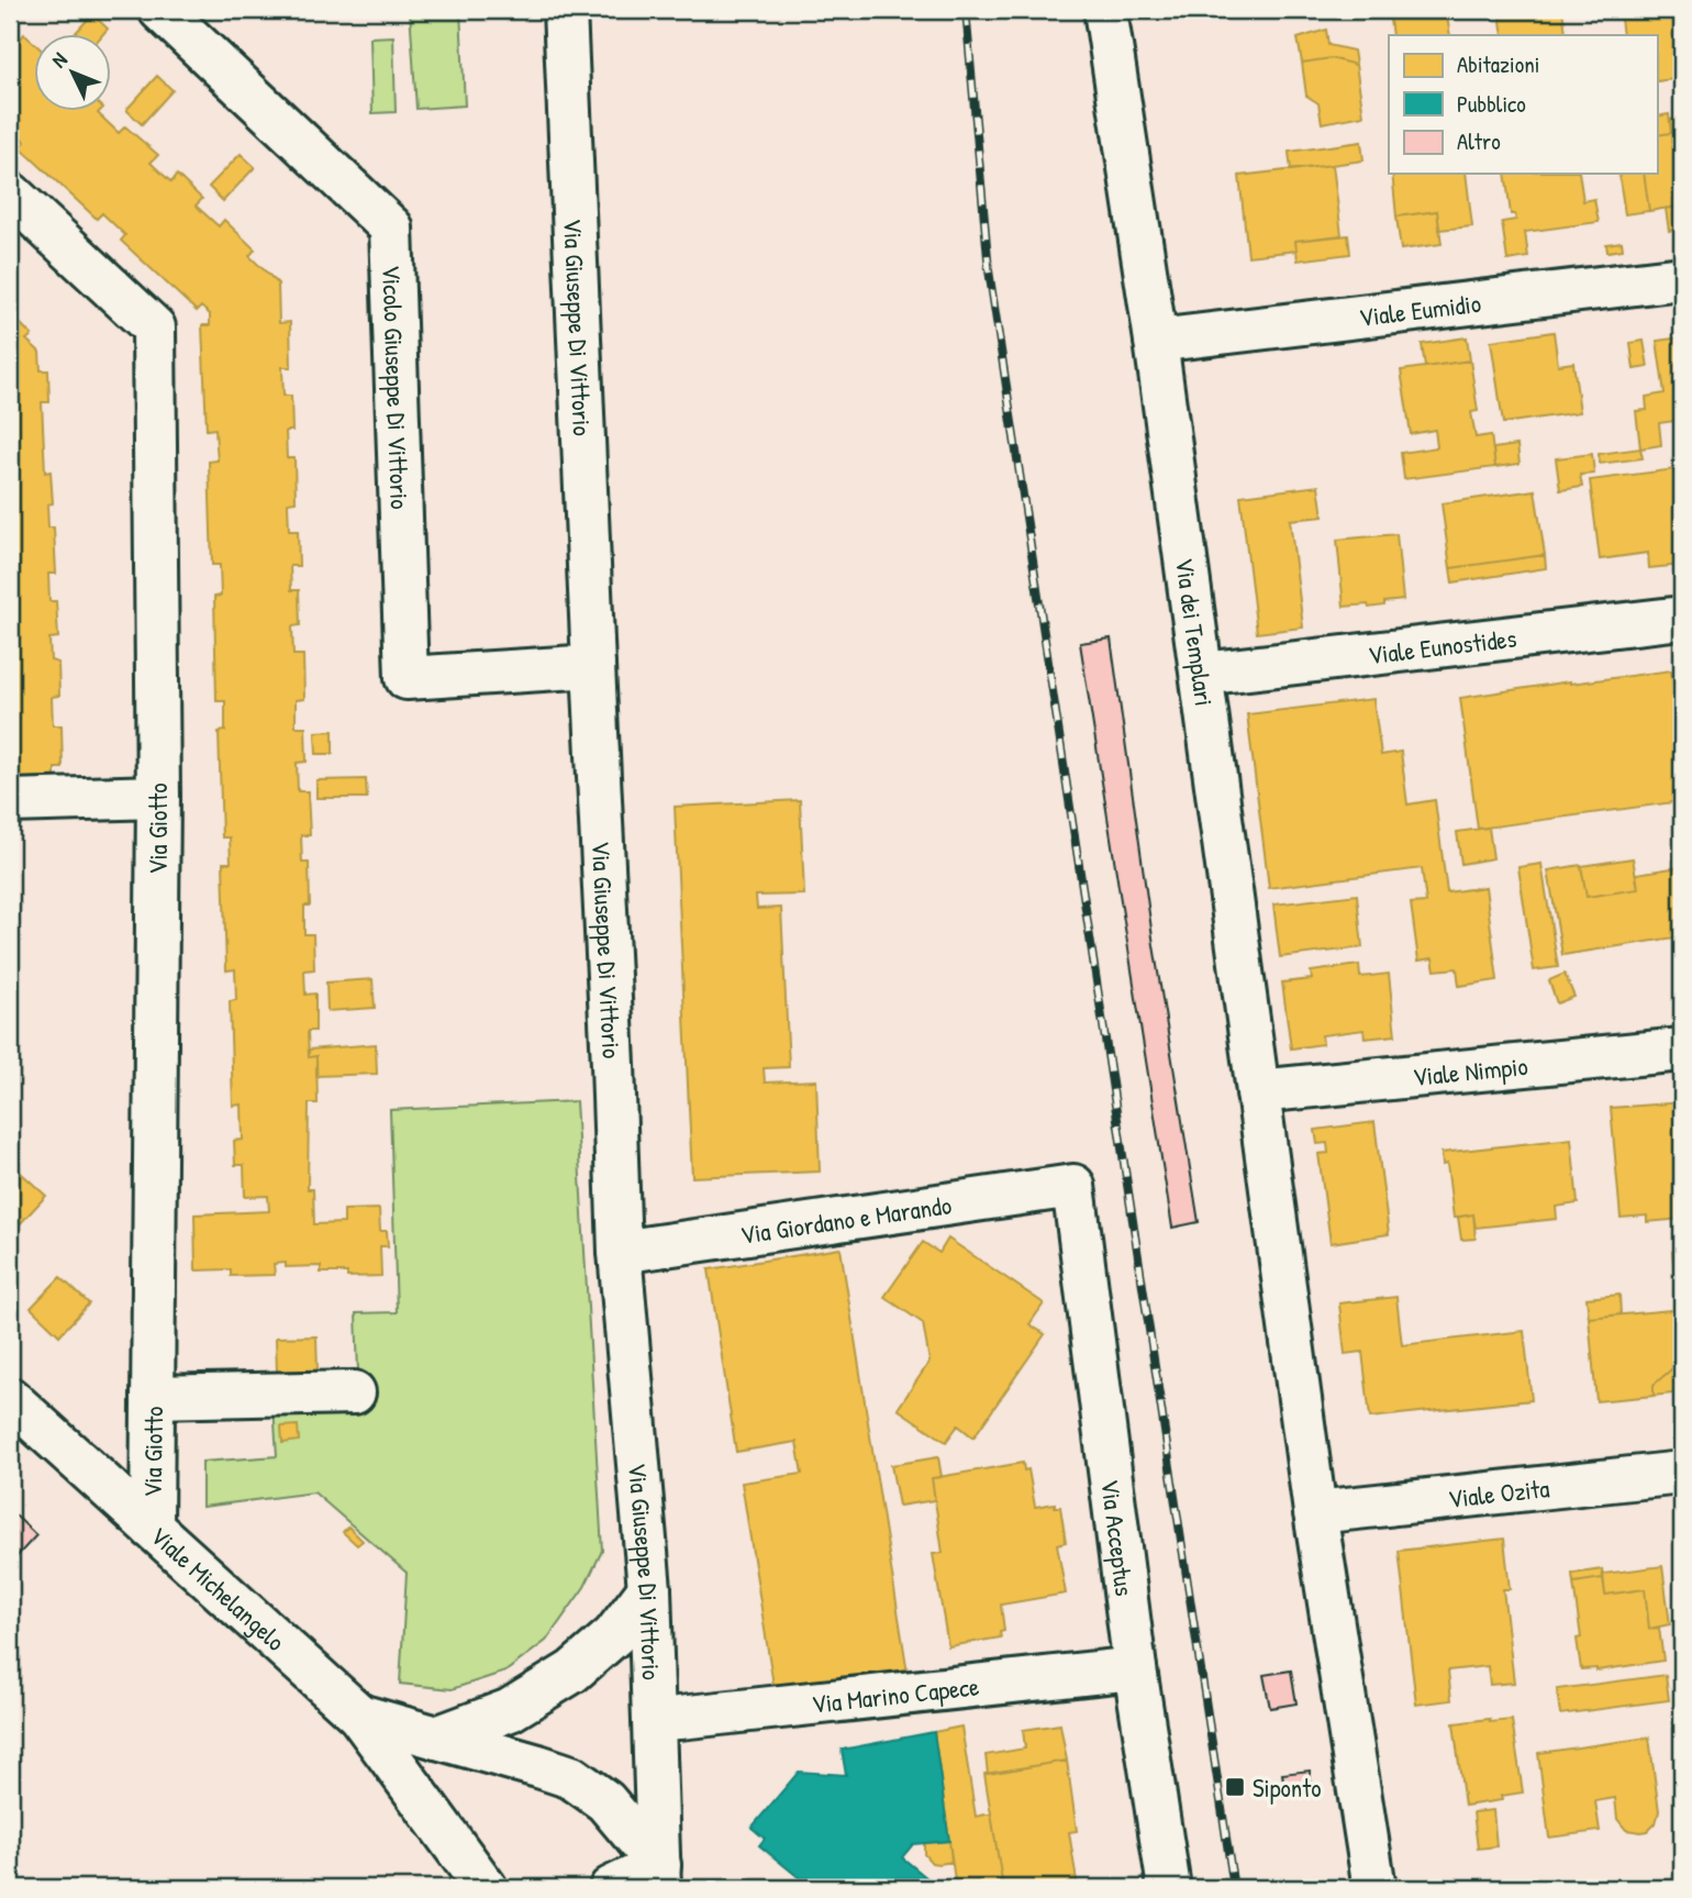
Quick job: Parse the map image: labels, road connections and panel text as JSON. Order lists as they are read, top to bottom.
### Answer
{
  "streets": {
    "street": [
      "Viale Eumidio",
      "Via Giuseppe Di Vittorio",
      "Vicolo Giuseppe Di Vittorio",
      "Via dei Templari",
      "Viale Eunostides",
      "Via Giotto",
      "Viale Nimpio",
      "Via Giordano e Marando",
      "Viale Ozita",
      "Via Acceptus",
      "Viale Michelangelo",
      "Via Marino Capece"
    ]
  },
  "crossings": [
    ["Viale Eumidio", "Via dei Templari"],
    ["Via Giuseppe Di Vittorio", "Vicolo Giuseppe Di Vittorio"],
    ["Via Giuseppe Di Vittorio", "Via Giordano e Marando"],
    ["Via Giuseppe Di Vittorio", "Viale Michelangelo"],
    ["Via Giuseppe Di Vittorio", "Via Marino Capece"],
    ["Via dei Templari", "Viale Eunostides"],
    ["Via dei Templari", "Viale Nimpio"],
    ["Via dei Templari", "Viale Ozita"],
    ["Via Giotto", "Viale Michelangelo"],
    ["Via Giordano e Marando", "Via Acceptus"],
    ["Via Acceptus", "Via Marino Capece"]
  ],
  "places": {
    "transit": ["Siponto"]
  },
  "legend": ["Abitazioni", "Pubblico", "Altro"],
  "north": "top left"
}
